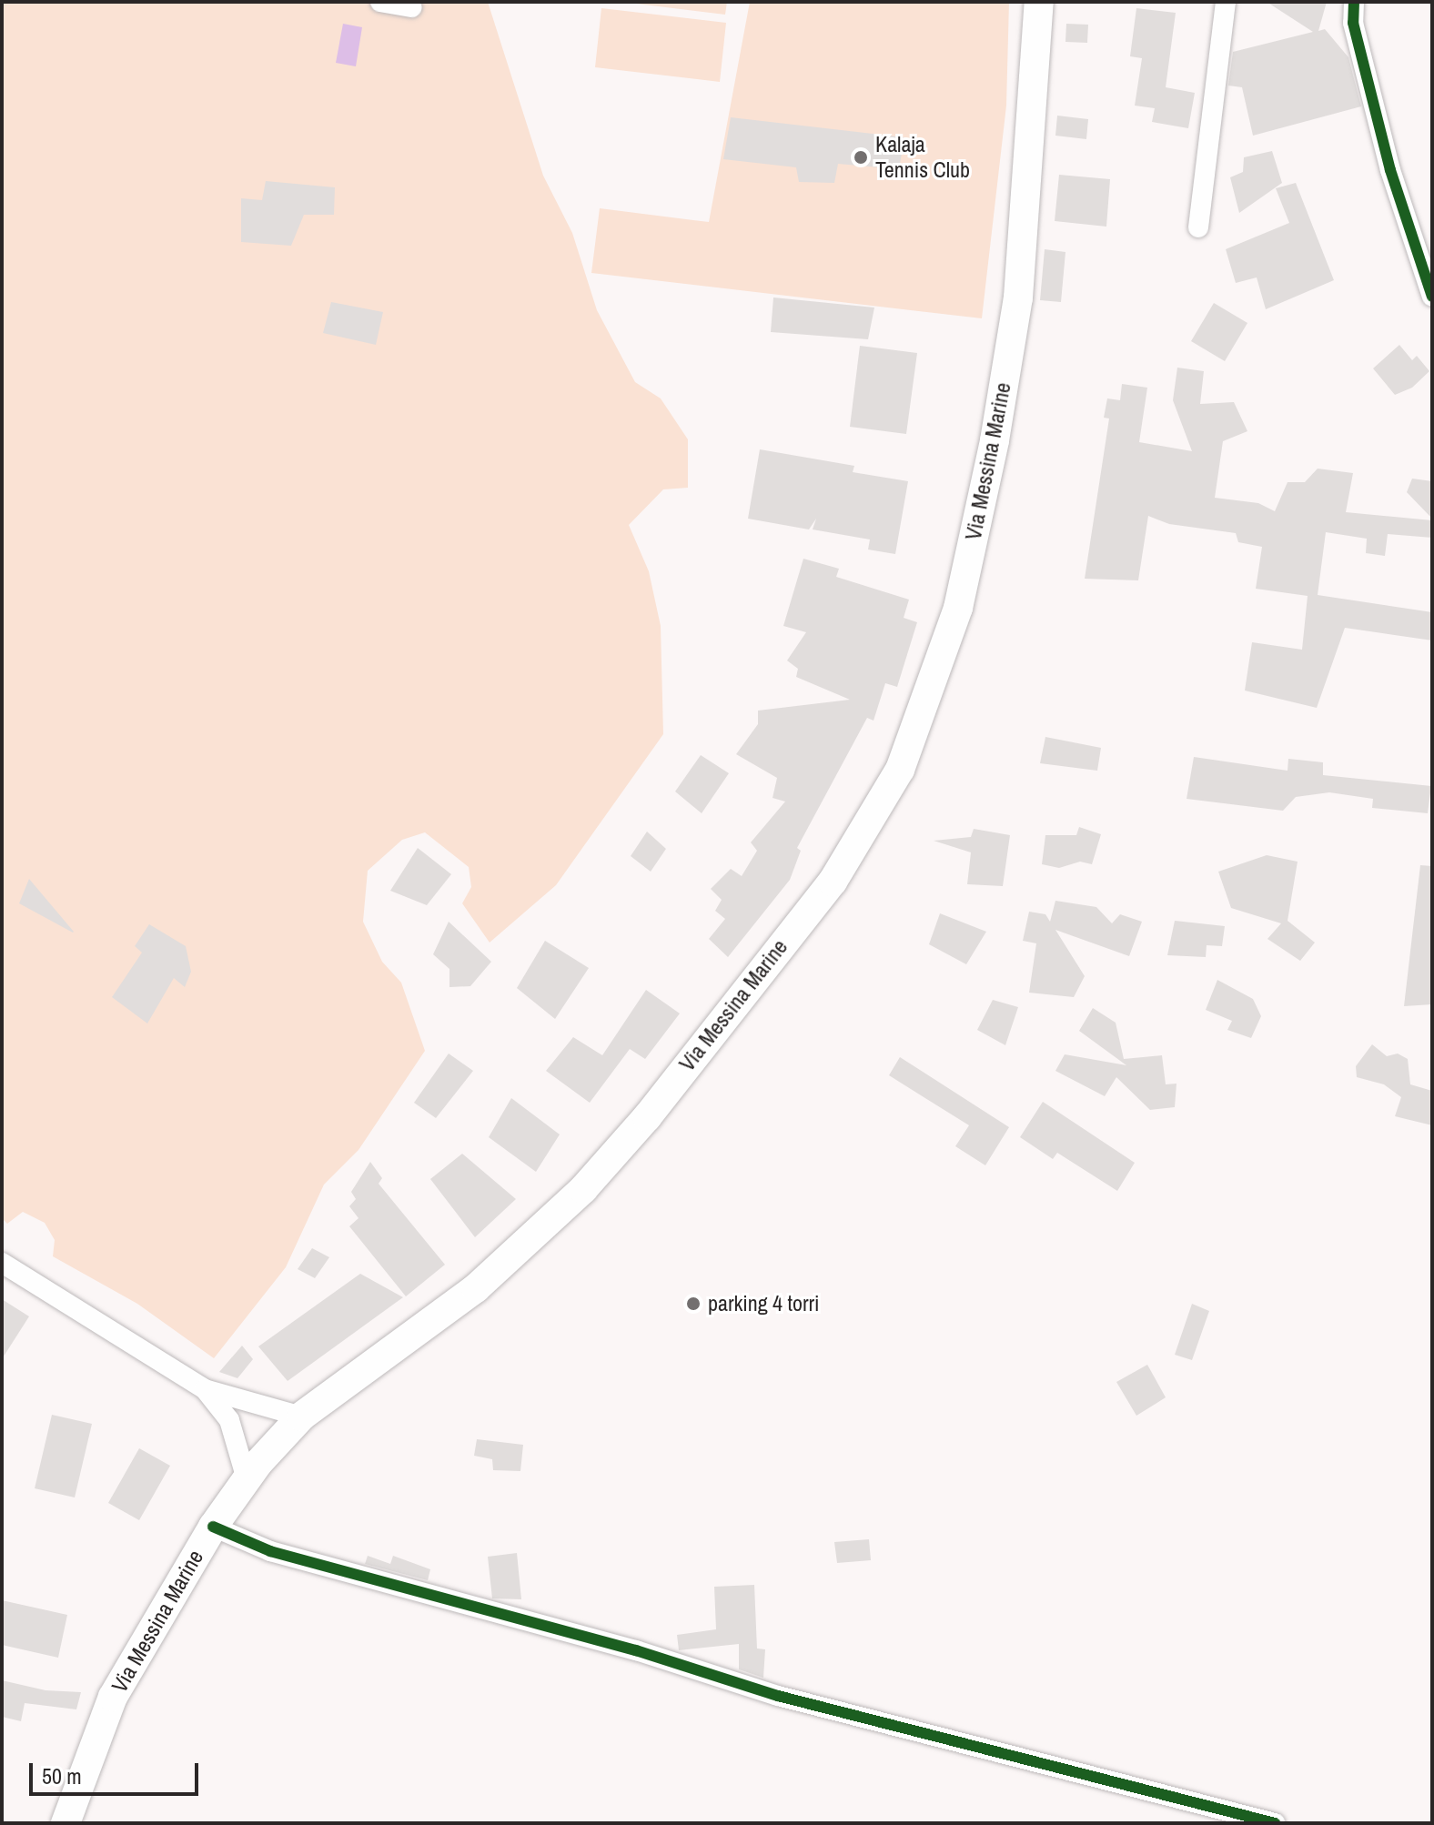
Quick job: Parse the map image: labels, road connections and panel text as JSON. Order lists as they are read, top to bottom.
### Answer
{
  "streets": {
    "main road": ["Via Messina Marine"]
  },
  "places": ["Kalaja Tennis Club", "parking 4 torri"],
  "scale_bar": "50 m"
}
